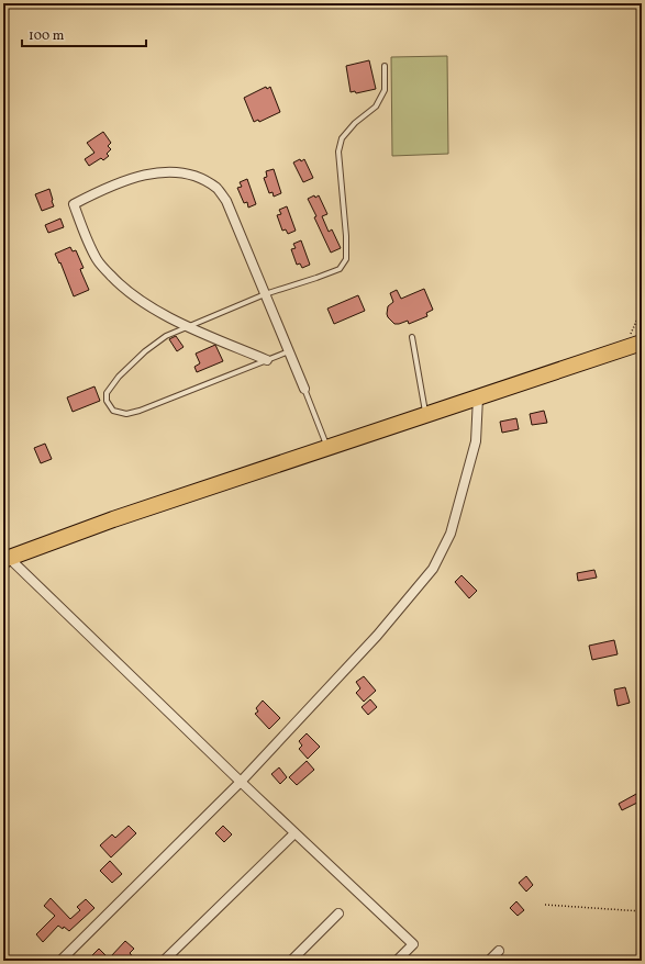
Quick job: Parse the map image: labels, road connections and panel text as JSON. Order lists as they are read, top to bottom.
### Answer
{
  "scale_bar": "100 m"
}
